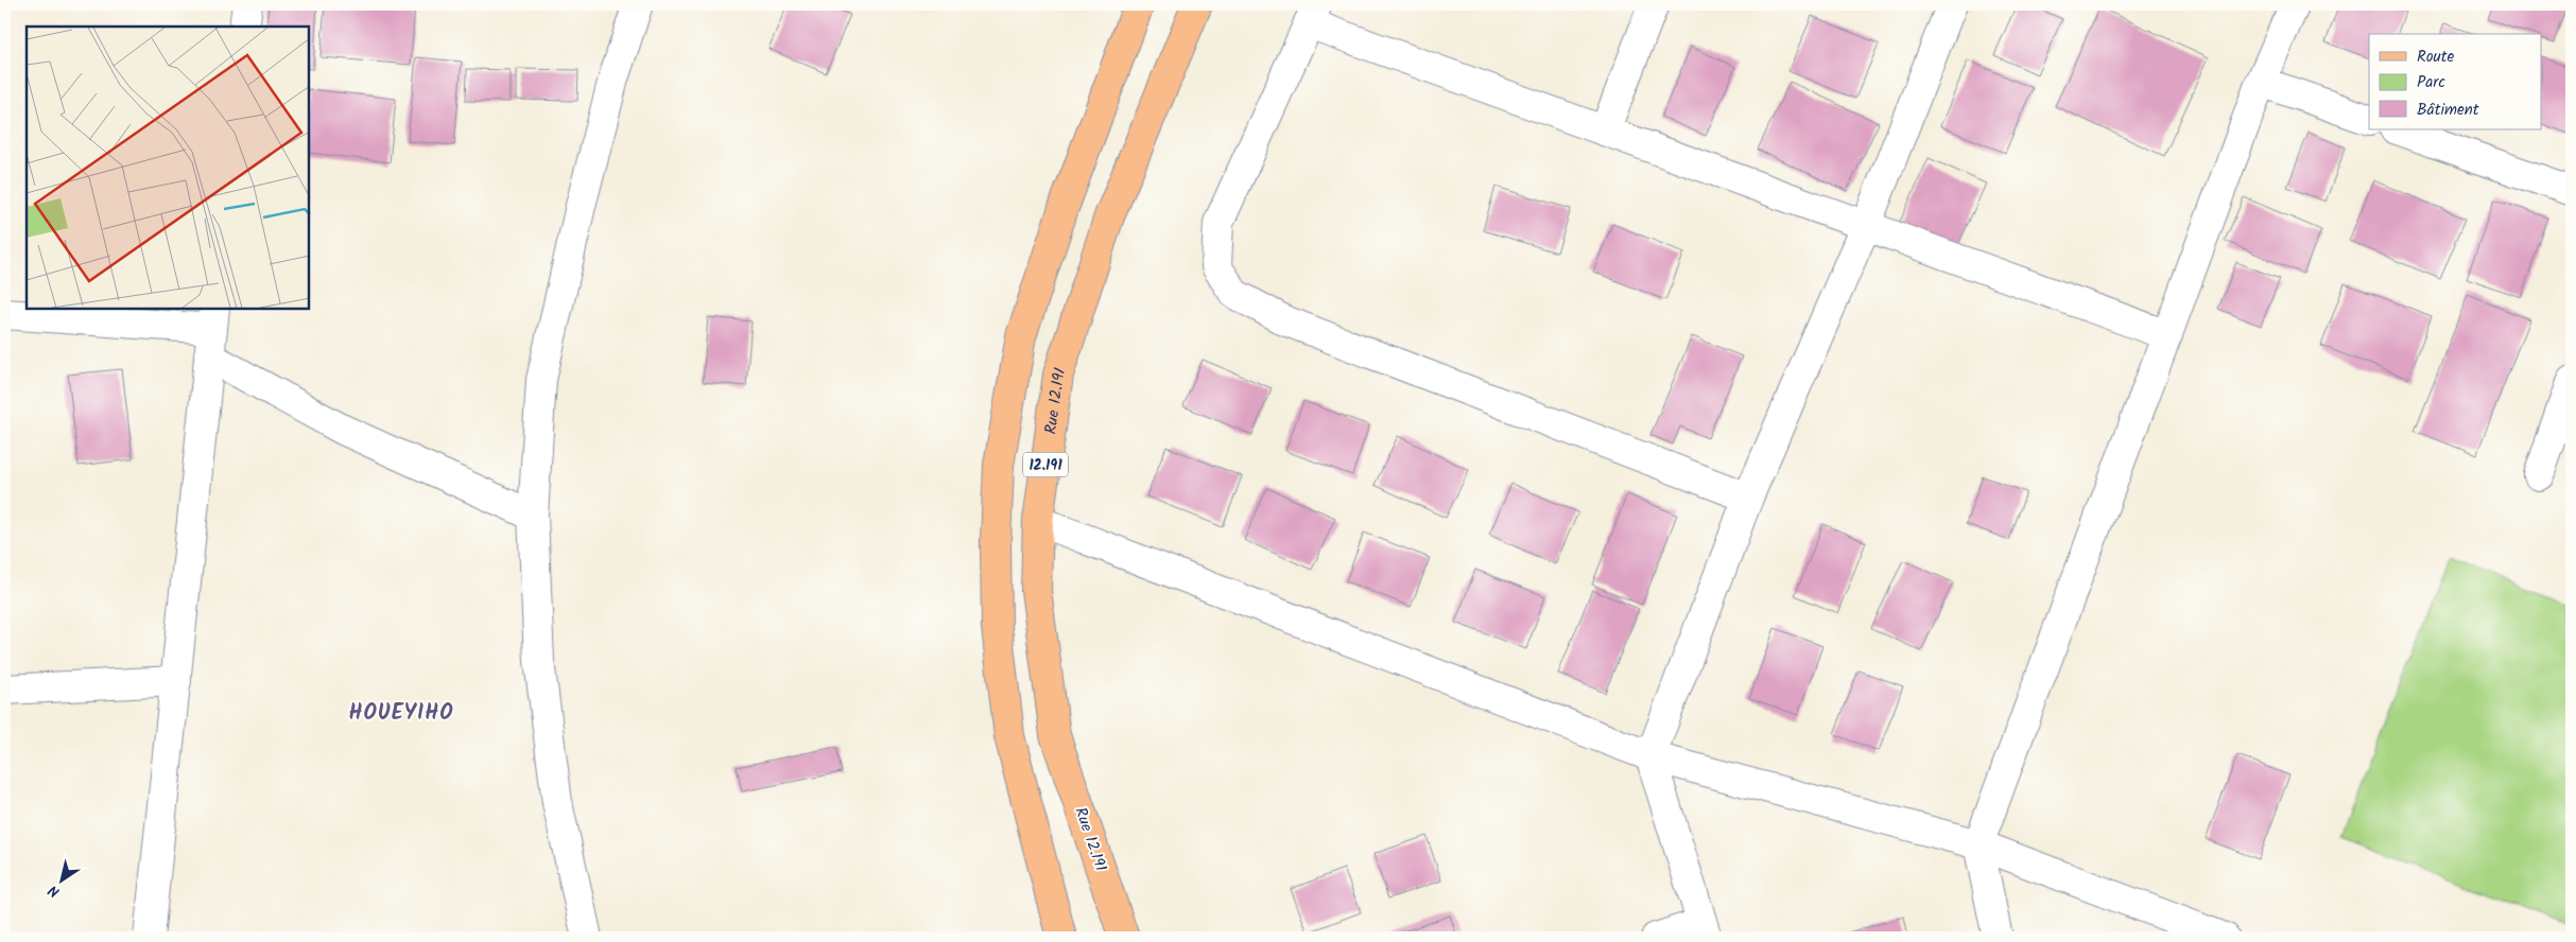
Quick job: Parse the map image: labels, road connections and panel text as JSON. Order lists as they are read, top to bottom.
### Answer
{
  "streets": {
    "main road": ["Rue 12.191", "12.191"]
  },
  "districts": ["HOUEYIHO"],
  "legend": ["Route", "Parc", "Bâtiment"],
  "north": "bottom left"
}
